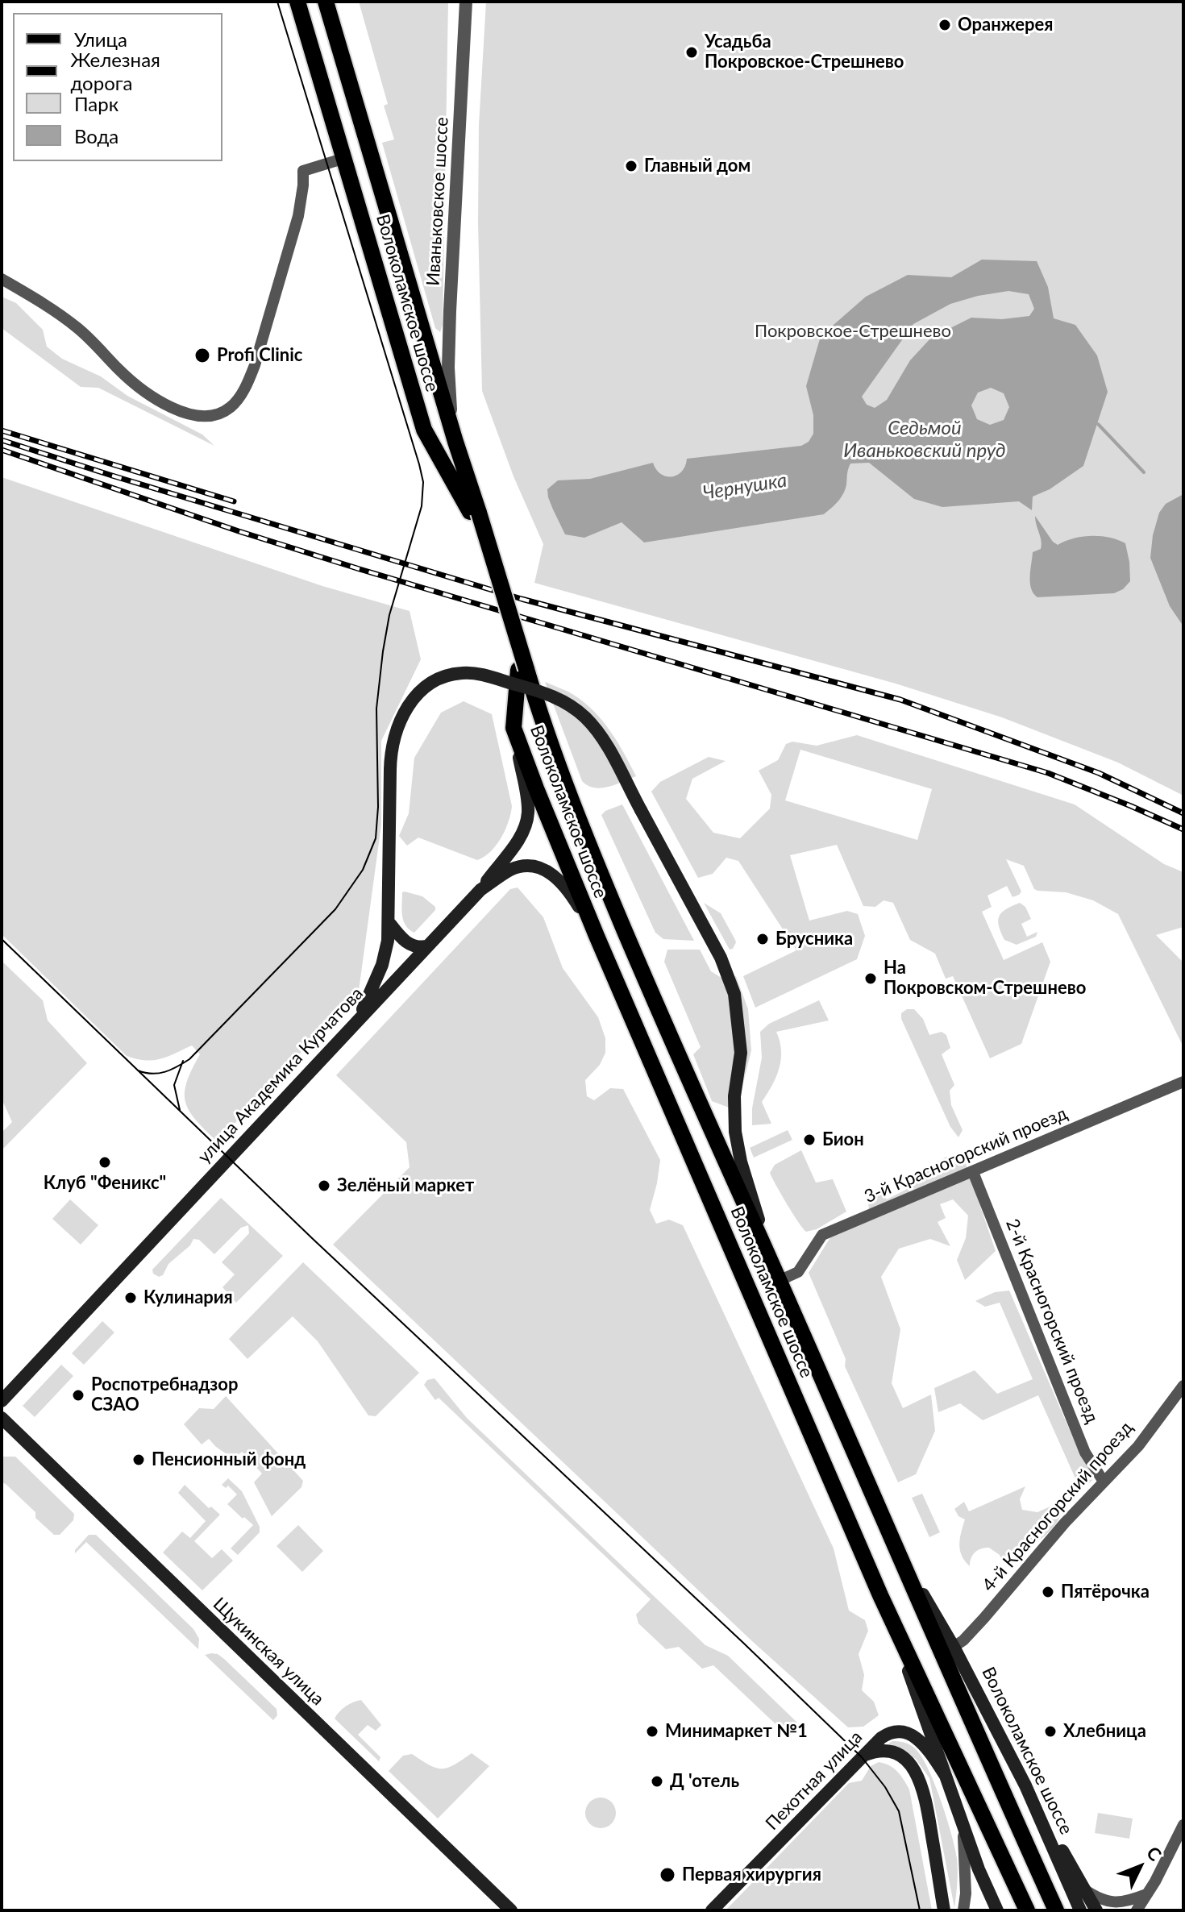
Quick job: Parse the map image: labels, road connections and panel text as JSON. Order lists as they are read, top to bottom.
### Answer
{
  "streets": {
    "main road": [
      "Волоколамское шоссе",
      "улица Академика Курчатова",
      "Щукинская улица",
      "Пехотная улица"
    ],
    "street": [
      "Иваньковское шоссе",
      "3-й Красногорский проезд",
      "2-й Красногорский проезд",
      "4-й Красногорский проезд"
    ]
  },
  "crossings": [
    ["Иваньковское шоссе", "Волоколамское шоссе"],
    ["Волоколамское шоссе", "улица Академика Курчатова"],
    ["Волоколамское шоссе", "3-й Красногорский проезд"],
    ["Волоколамское шоссе", "4-й Красногорский проезд"],
    ["Волоколамское шоссе", "Пехотная улица"],
    ["3-й Красногорский проезд", "2-й Красногорский проезд"],
    ["2-й Красногорский проезд", "4-й Красногорский проезд"]
  ],
  "water": ["Седьмой Иваньковский пруд", "Чернушка"],
  "parks": ["Покровское-Стрешнево"],
  "places": [
    "Оранжерея",
    "Усадьба Покровское-Стрешнево",
    "Главный дом",
    "Profi Clinic",
    "Брусника",
    "На Покровском-Стрешнево",
    "Бион",
    "Клуб \"Феникс\"",
    "Зелёный маркет",
    "Кулинария",
    "Роспотребнадзор СЗАО",
    "Пенсионный фонд",
    "Пятёрочка",
    "Минимаркет №1",
    "Хлебница",
    "Д 'отель",
    "Первая хирургия"
  ],
  "legend": [
    "Улица",
    "Железная дорога",
    "Парк",
    "Вода"
  ],
  "north": "top right"
}
